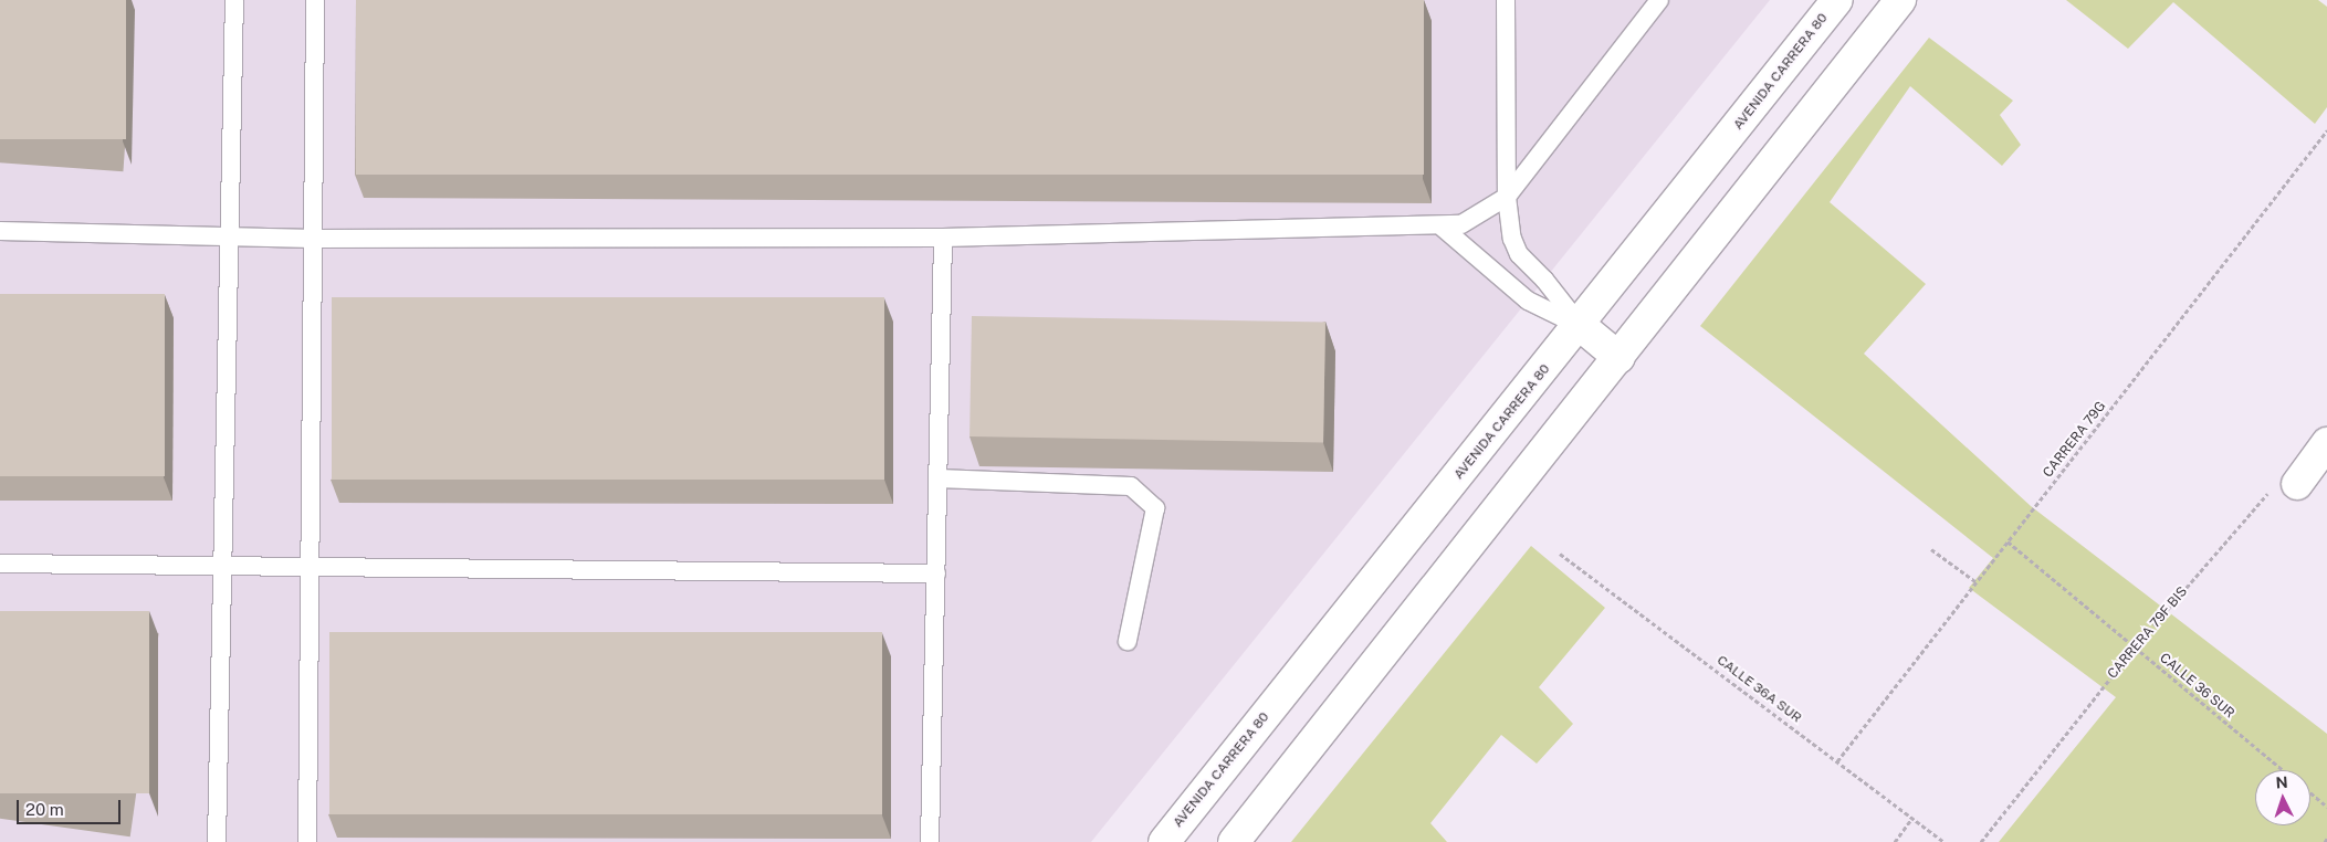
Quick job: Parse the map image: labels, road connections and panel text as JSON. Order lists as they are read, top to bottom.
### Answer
{
  "streets": {
    "main road": ["AVENIDA CARRERA 80"],
    "path": [
      "CARRERA 79G",
      "CARRERA 79F BIS",
      "CALLE 36 SUR",
      "CALLE 36A SUR"
    ]
  },
  "crossings": [
    ["CARRERA 79G", "CALLE 36 SUR"],
    ["CARRERA 79G", "CALLE 36A SUR"],
    ["CARRERA 79F BIS", "CALLE 36 SUR"]
  ],
  "scale_bar": "20 m",
  "north": "top"
}
